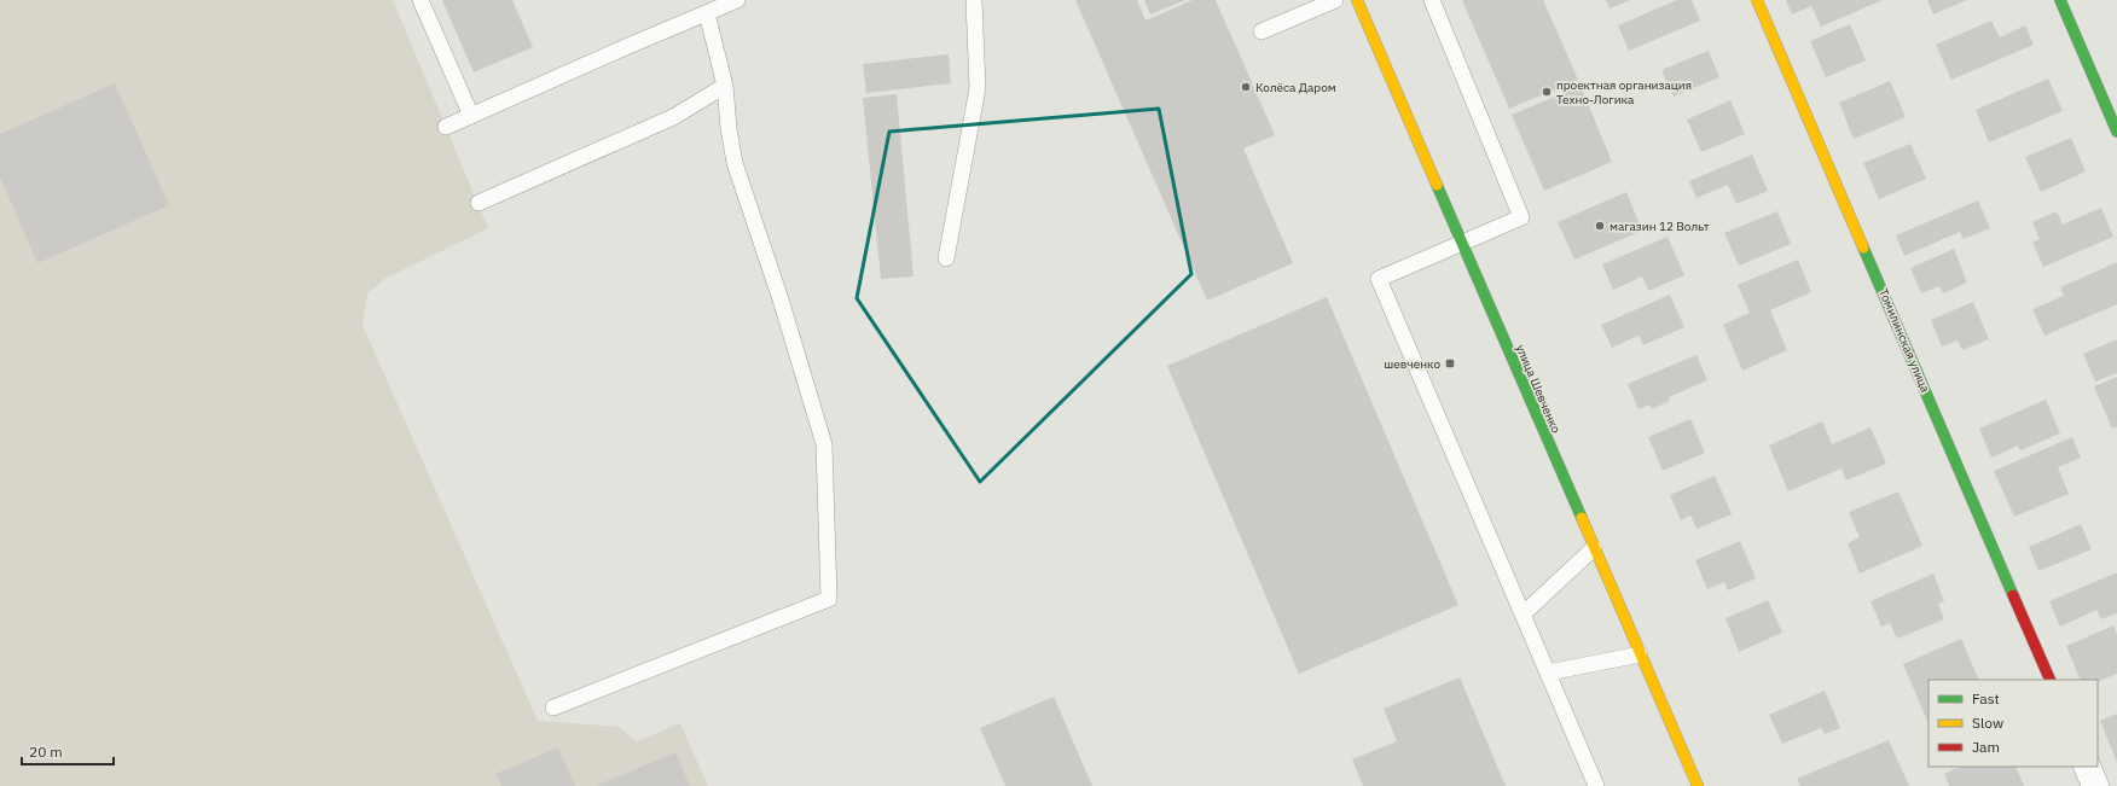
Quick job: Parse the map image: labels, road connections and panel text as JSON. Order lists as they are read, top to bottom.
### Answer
{
  "streets": {
    "street": ["Томилинская улица", "улица Шевченко"]
  },
  "places": {
    "other": ["Колёса Даром", "проектная организация Техно-Логика", "магазин 12 Вольт"],
    "transit": ["шевченко"]
  },
  "legend": ["Fast", "Slow", "Jam"],
  "scale_bar": "20 m"
}
